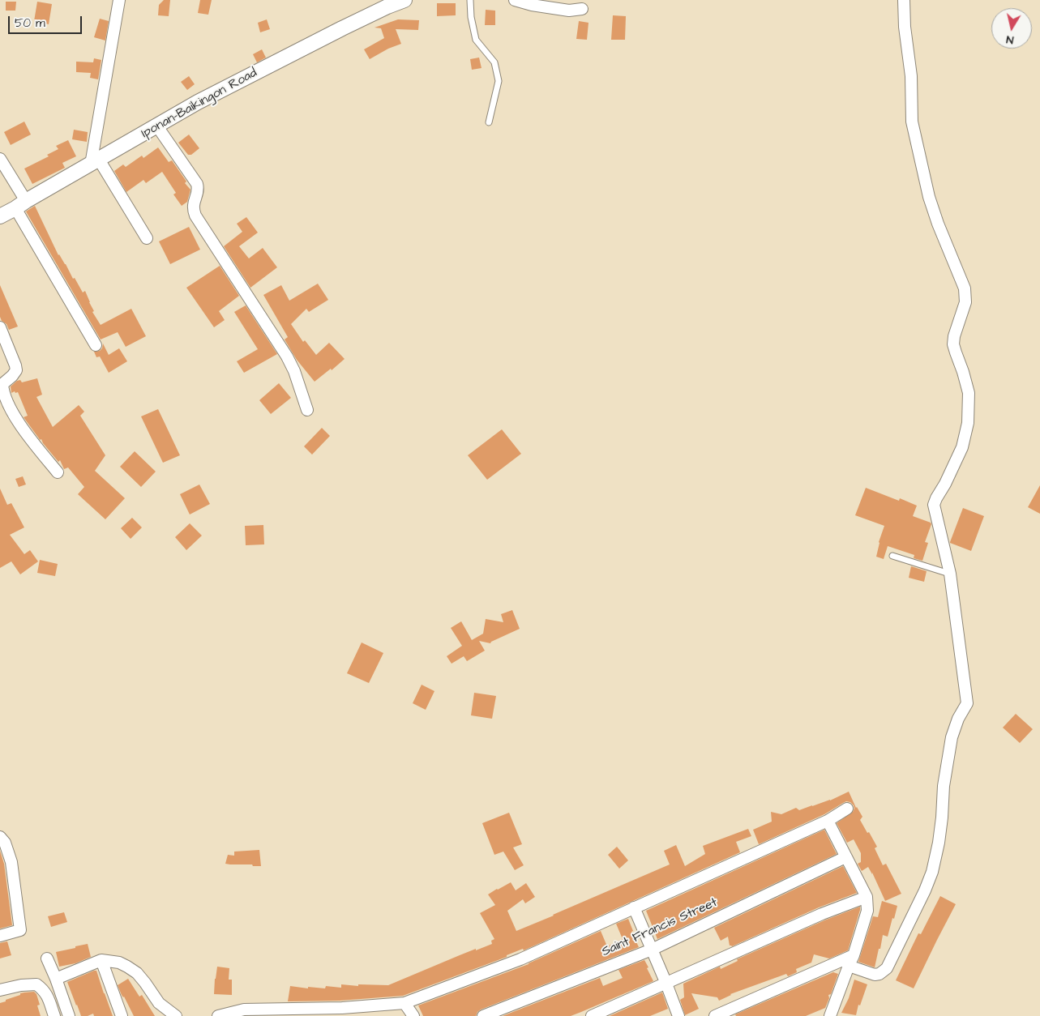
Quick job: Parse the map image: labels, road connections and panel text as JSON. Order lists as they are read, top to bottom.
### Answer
{
  "streets": {
    "street": ["Iponan-Baikingon Road", "Saint Francis Street"]
  },
  "scale_bar": "50 m",
  "north": "bottom"
}
